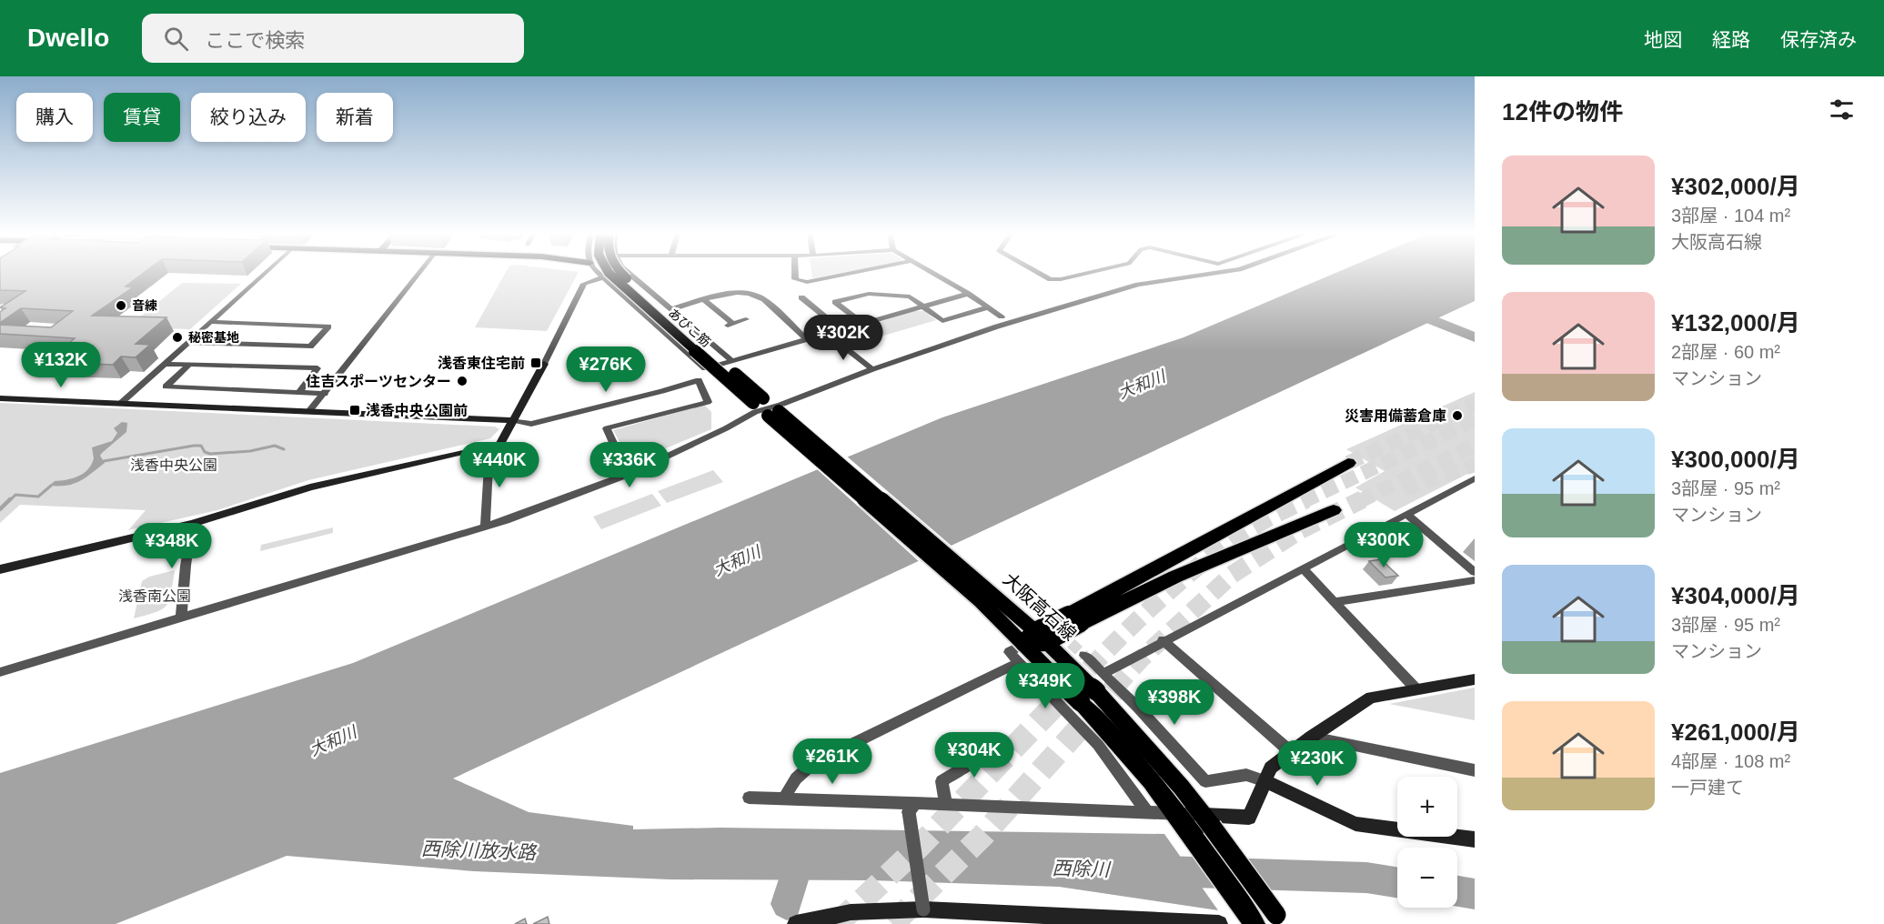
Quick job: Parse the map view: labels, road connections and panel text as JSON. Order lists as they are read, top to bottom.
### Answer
{
  "streets": {
    "main road": ["あびこ筋", "大阪高石線"]
  },
  "crossings": [
    ["あびこ筋", "大阪高石線"]
  ],
  "water": ["大和川", "西除川放水路", "西除川"],
  "parks": ["浅香中央公園", "浅香南公園"],
  "places": {
    "other": [
      "音練",
      "秘密基地",
      "住吉スポーツセンター",
      "災害用備蓄倉庫"
    ],
    "transit": ["浅香東住宅前", "浅香中央公園前"]
  },
  "page": {
    "header": "Dwello",
    "search": "ここで検索",
    "nav": ["地図", "経路", "保存済み"],
    "heading": "12件の物件",
    "chip": [
      "購入",
      "賃貸",
      "絞り込み",
      "新着"
    ],
    "list": [
      {
        "name": "¥302,000/月",
        "note": "3部屋 · 104 m² · 大阪高石線"
      },
      {
        "name": "¥132,000/月",
        "note": "2部屋 · 60 m² · マンション"
      },
      {
        "name": "¥300,000/月",
        "note": "3部屋 · 95 m² · マンション"
      },
      {
        "name": "¥304,000/月",
        "note": "3部屋 · 95 m² · マンション"
      },
      {
        "name": "¥261,000/月",
        "note": "4部屋 · 108 m² · 一戸建て"
      }
    ],
    "price": [
      "¥302K",
      "¥132K",
      "¥276K",
      "¥440K",
      "¥336K",
      "¥300K",
      "¥348K",
      "¥349K",
      "¥398K",
      "¥304K",
      "¥261K",
      "¥230K"
    ],
    "map_buttons": ["+", "−"]
  }
}
